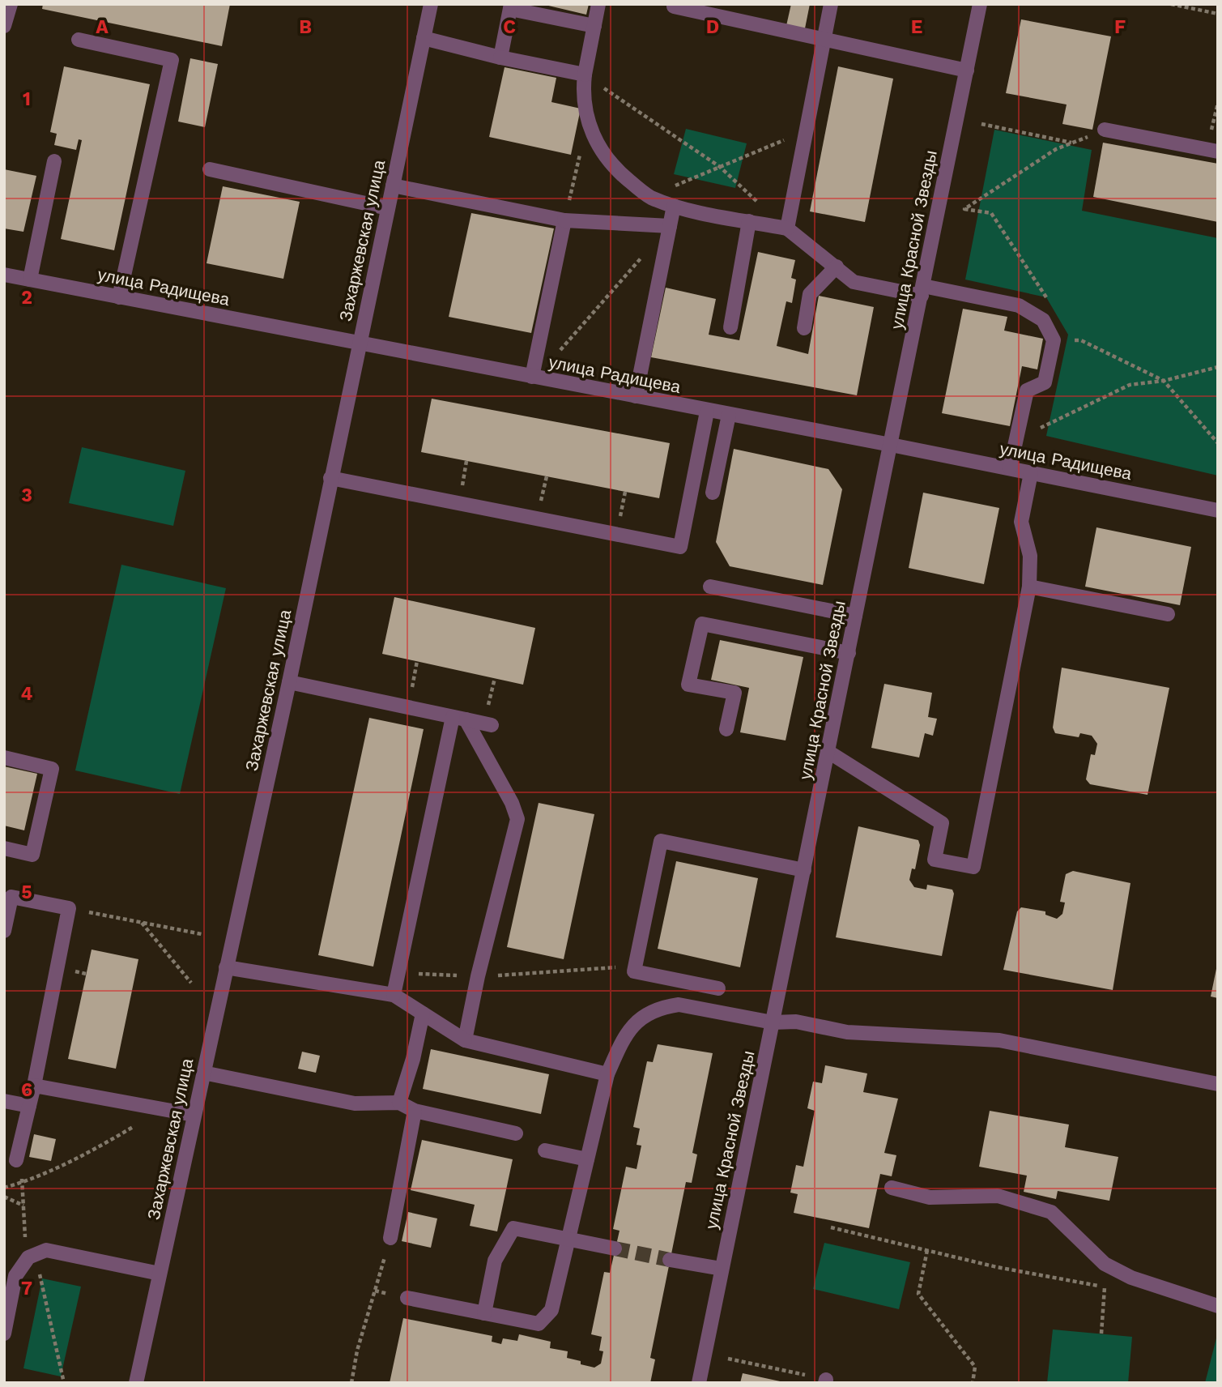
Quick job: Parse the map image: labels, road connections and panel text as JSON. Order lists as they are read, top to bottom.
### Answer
{
  "streets": {
    "street": ["улица Красной Звезды", "Захаржевская улица", "улица Радищева"]
  },
  "crossings": [
    ["улица Красной Звезды", "улица Радищева"],
    ["Захаржевская улица", "улица Радищева"]
  ],
  "grid": {
    "columns": [
      "A",
      "B",
      "C",
      "D",
      "E",
      "F"
    ],
    "rows": [
      "1",
      "2",
      "3",
      "4",
      "5",
      "6",
      "7"
    ]
  }
}
